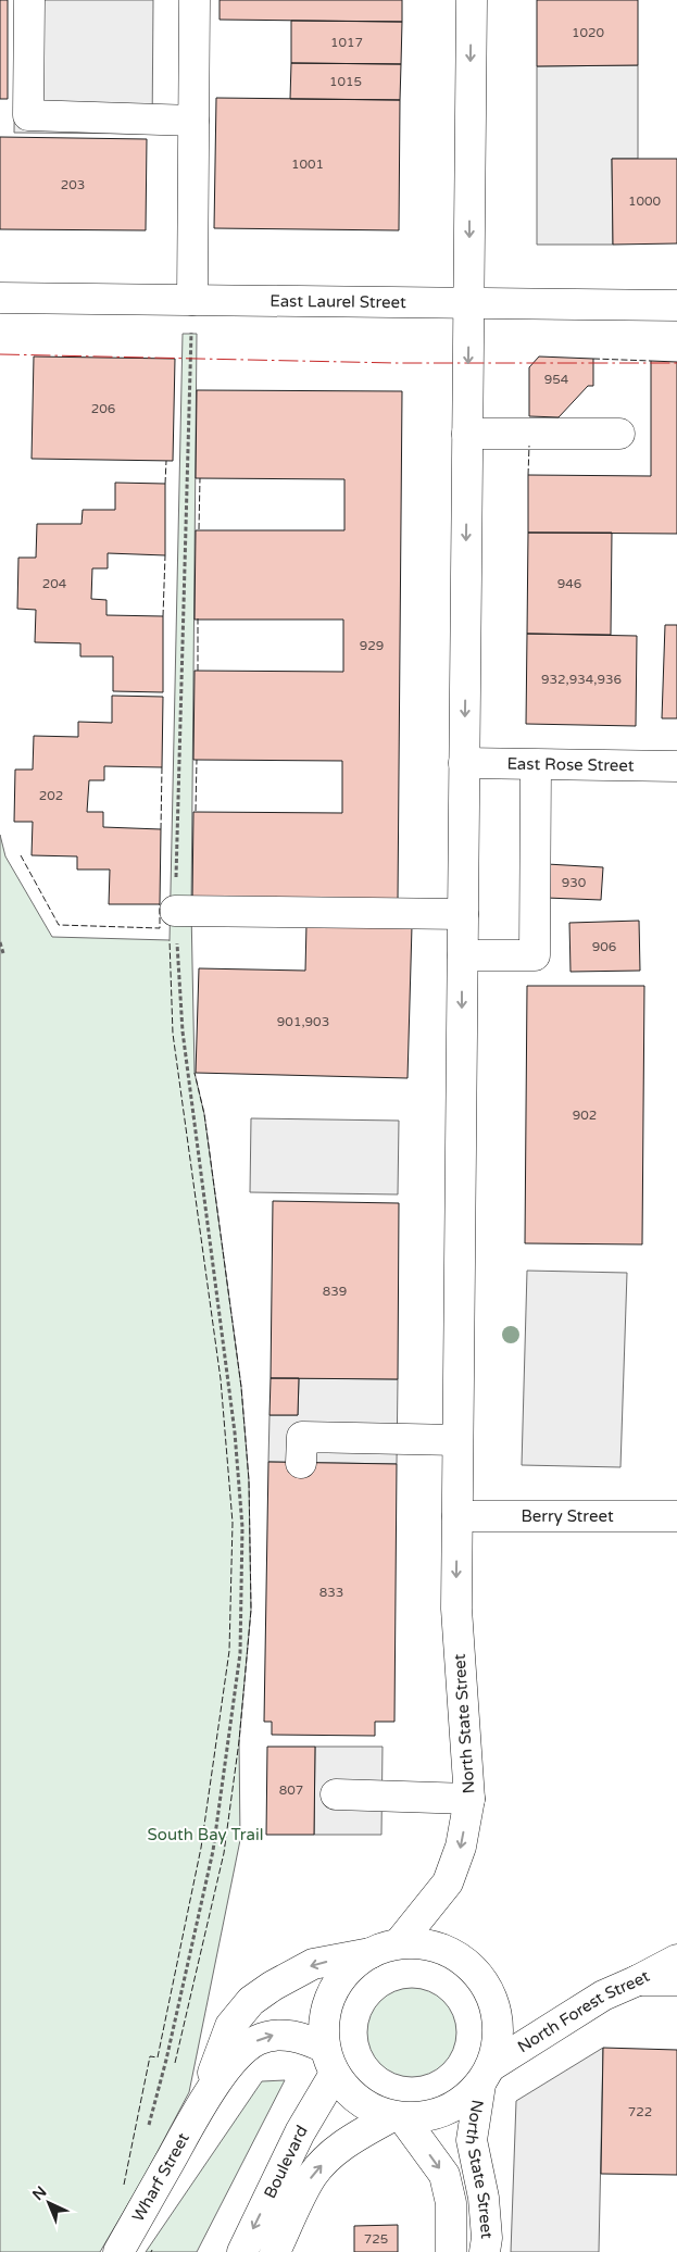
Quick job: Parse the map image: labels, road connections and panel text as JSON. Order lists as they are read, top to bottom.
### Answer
{
  "streets": {
    "main road": [
      "East Laurel Street",
      "East Rose Street",
      "Berry Street",
      "North State Street",
      "North Forest Street",
      "Boulevard",
      "Wharf Street"
    ]
  },
  "crossings": [
    ["East Laurel Street", "North State Street"],
    ["East Rose Street", "North State Street"],
    ["Berry Street", "North State Street"],
    ["North State Street", "North Forest Street"],
    ["North State Street", "Boulevard"],
    ["North Forest Street", "Boulevard"]
  ],
  "one_way": ["North State Street"],
  "parks": ["South Bay Trail"],
  "house_numbers": [
    "1020",
    "1017",
    "1015",
    "1001",
    "203",
    "1000",
    "954",
    "206",
    "204",
    "946",
    "929",
    "932,934,936",
    "202",
    "930",
    "906",
    "901,903",
    "902",
    "839",
    "833",
    "807",
    "722",
    "725"
  ],
  "north": "top left"
}
